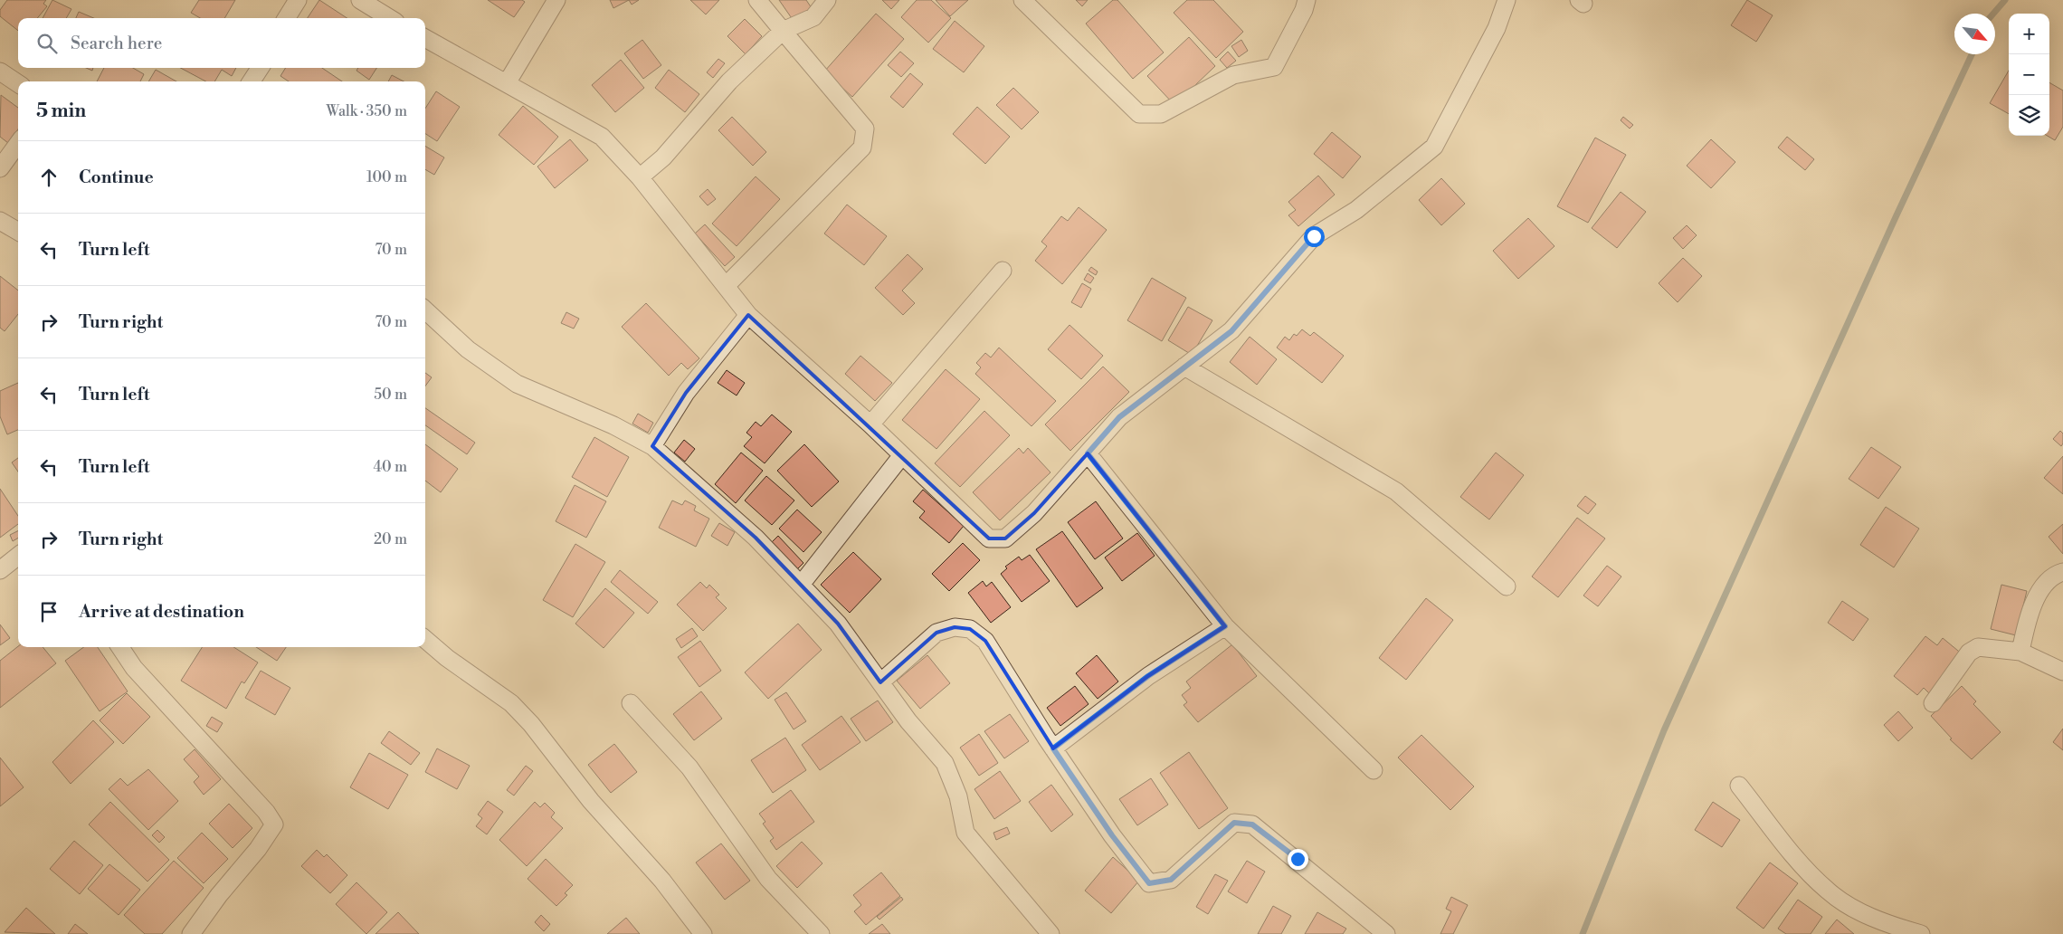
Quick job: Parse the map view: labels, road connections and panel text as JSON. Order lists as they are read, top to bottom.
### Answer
{
  "north": "bottom right",
  "page": {
    "map_buttons": ["+", "−"],
    "search": "Search here",
    "heading": ["5 min", "Walk · 350 m"],
    "list": [
      ["Continue", "100 m"],
      ["Turn left", "70 m"],
      ["Turn right", "70 m"],
      ["Turn left", "50 m"],
      ["Turn left", "40 m"],
      ["Turn right", "20 m"],
      "Arrive at destination"
    ]
  }
}
